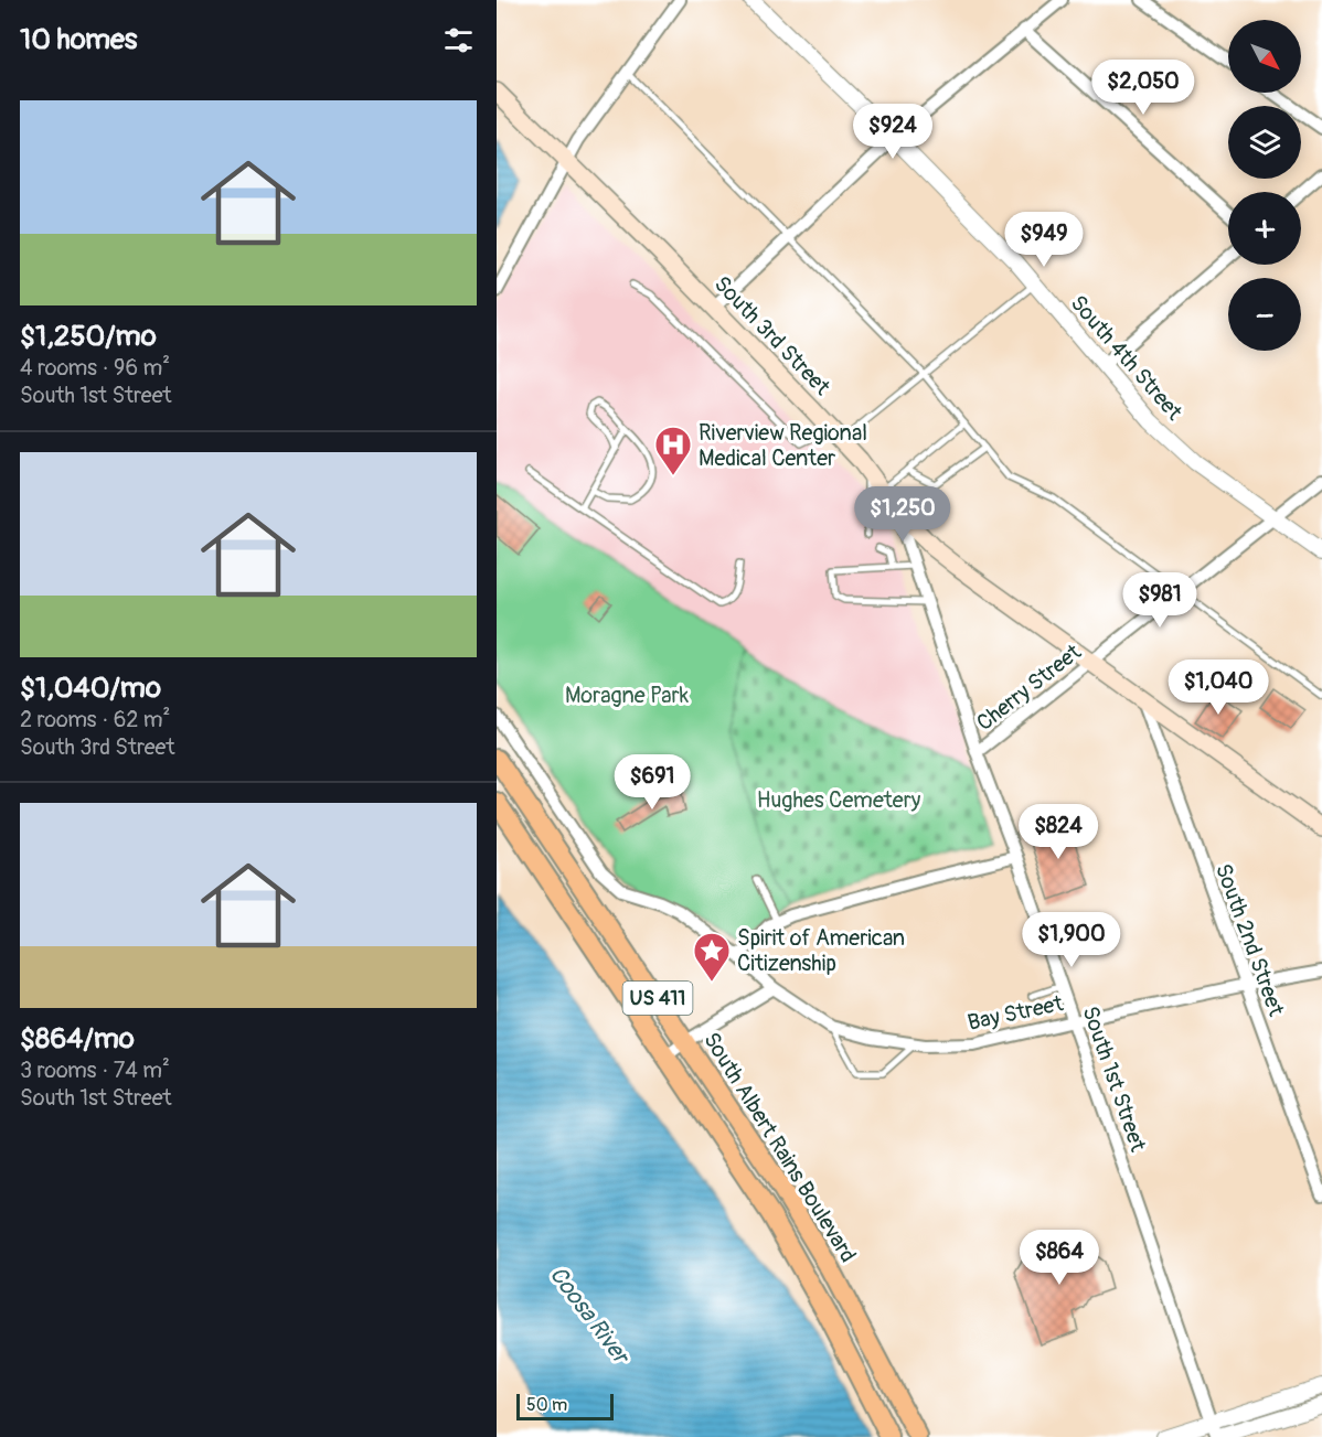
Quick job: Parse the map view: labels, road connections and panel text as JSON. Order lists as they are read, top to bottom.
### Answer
{
  "streets": {
    "main road": ["South 3rd Street", "US 411", "South Albert Rains Boulevard"],
    "street": [
      "South 4th Street",
      "Cherry Street",
      "South 2nd Street",
      "Bay Street",
      "South 1st Street"
    ]
  },
  "crossings": [
    ["South 3rd Street", "Cherry Street"],
    ["South 3rd Street", "South 2nd Street"],
    ["South 3rd Street", "South 1st Street"],
    ["South 4th Street", "Cherry Street"],
    ["Cherry Street", "South 1st Street"],
    ["South 2nd Street", "Bay Street"],
    ["Bay Street", "South 1st Street"]
  ],
  "water": ["Coosa River"],
  "parks": ["Moragne Park", "Hughes Cemetery"],
  "places": {
    "hospital": ["Riverview Regional Medical Center"],
    "place": ["Spirit of American Citizenship"]
  },
  "scale_bar": "50 m",
  "north": "bottom right",
  "page": {
    "heading": "10 homes",
    "map_buttons": ["+", "−"],
    "price": [
      "$2,050",
      "$924",
      "$949",
      "$1,250",
      "$981",
      "$1,040",
      "$691",
      "$824",
      "$1,900",
      "$864"
    ],
    "list": [
      {
        "name": "$1,250/mo",
        "note": "4 rooms · 96 m² · South 1st Street"
      },
      {
        "name": "$1,040/mo",
        "note": "2 rooms · 62 m² · South 3rd Street"
      },
      {
        "name": "$864/mo",
        "note": "3 rooms · 74 m² · South 1st Street"
      }
    ],
    "scale": "50 m"
  }
}
